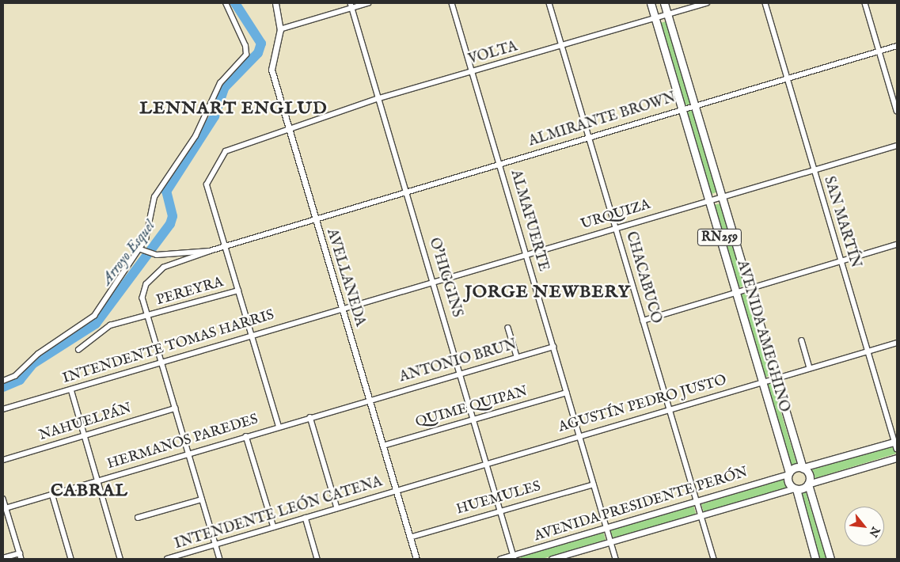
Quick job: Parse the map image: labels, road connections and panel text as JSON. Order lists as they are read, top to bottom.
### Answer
{
  "streets": {
    "highway": ["RN259", "AVENIDA AMEGHINO"],
    "street": [
      "VOLTA",
      "ALMIRANTE BROWN",
      "URQUIZA",
      "ALMAFUERTE",
      "SAN MARTÍN",
      "AVELLANEDA",
      "O'HIGGINS",
      "CHACABUCO",
      "PEREYRA",
      "INTENDENTE TOMAS HARRIS",
      "ANTONIO BRUN",
      "AGUSTÍN PEDRO JUSTO",
      "QUIME QUIPAN",
      "NAHUELPÁN",
      "HERMANOS PAREDES",
      "HUEMULES",
      "AVENIDA PRESIDENTE PERÓN",
      "INTENDENTE LEÓN CATENA"
    ]
  },
  "crossings": [
    ["VOLTA", "ALMIRANTE BROWN"],
    ["VOLTA", "ALMAFUERTE"],
    ["VOLTA", "AVELLANEDA"],
    ["VOLTA", "O'HIGGINS"],
    ["VOLTA", "CHACABUCO"],
    ["VOLTA", "AVENIDA AMEGHINO"],
    ["ALMIRANTE BROWN", "ALMAFUERTE"],
    ["ALMIRANTE BROWN", "SAN MARTÍN"],
    ["ALMIRANTE BROWN", "AVELLANEDA"],
    ["ALMIRANTE BROWN", "O'HIGGINS"],
    ["ALMIRANTE BROWN", "CHACABUCO"],
    ["ALMIRANTE BROWN", "AVENIDA AMEGHINO"],
    ["URQUIZA", "ALMAFUERTE"],
    ["URQUIZA", "SAN MARTÍN"],
    ["URQUIZA", "AVELLANEDA"],
    ["URQUIZA", "O'HIGGINS"],
    ["URQUIZA", "CHACABUCO"],
    ["URQUIZA", "AVENIDA AMEGHINO"],
    ["URQUIZA", "INTENDENTE TOMAS HARRIS"],
    ["ALMAFUERTE", "ANTONIO BRUN"],
    ["ALMAFUERTE", "AGUSTÍN PEDRO JUSTO"],
    ["ALMAFUERTE", "QUIME QUIPAN"],
    ["ALMAFUERTE", "HUEMULES"],
    ["ALMAFUERTE", "AVENIDA PRESIDENTE PERÓN"],
    ["SAN MARTÍN", "AGUSTÍN PEDRO JUSTO"],
    ["RN259", "AVENIDA AMEGHINO"],
    ["RN259", "AVENIDA PRESIDENTE PERÓN"],
    ["AVELLANEDA", "INTENDENTE TOMAS HARRIS"],
    ["AVELLANEDA", "ANTONIO BRUN"],
    ["AVELLANEDA", "AGUSTÍN PEDRO JUSTO"],
    ["AVELLANEDA", "QUIME QUIPAN"],
    ["AVELLANEDA", "HERMANOS PAREDES"],
    ["AVELLANEDA", "HUEMULES"],
    ["AVELLANEDA", "INTENDENTE LEÓN CATENA"],
    ["O'HIGGINS", "ANTONIO BRUN"],
    ["O'HIGGINS", "AGUSTÍN PEDRO JUSTO"],
    ["O'HIGGINS", "QUIME QUIPAN"],
    ["O'HIGGINS", "HUEMULES"],
    ["O'HIGGINS", "AVENIDA PRESIDENTE PERÓN"],
    ["CHACABUCO", "AGUSTÍN PEDRO JUSTO"],
    ["CHACABUCO", "AVENIDA PRESIDENTE PERÓN"],
    ["AVENIDA AMEGHINO", "AGUSTÍN PEDRO JUSTO"],
    ["AVENIDA AMEGHINO", "AVENIDA PRESIDENTE PERÓN"],
    ["ANTONIO BRUN", "HERMANOS PAREDES"],
    ["AGUSTÍN PEDRO JUSTO", "INTENDENTE LEÓN CATENA"]
  ],
  "districts": ["LENNART ENGLUD", "JORGE NEWBERY", "CABRAL"],
  "water": ["Arroyo Esquel"],
  "north": "bottom right"
}
